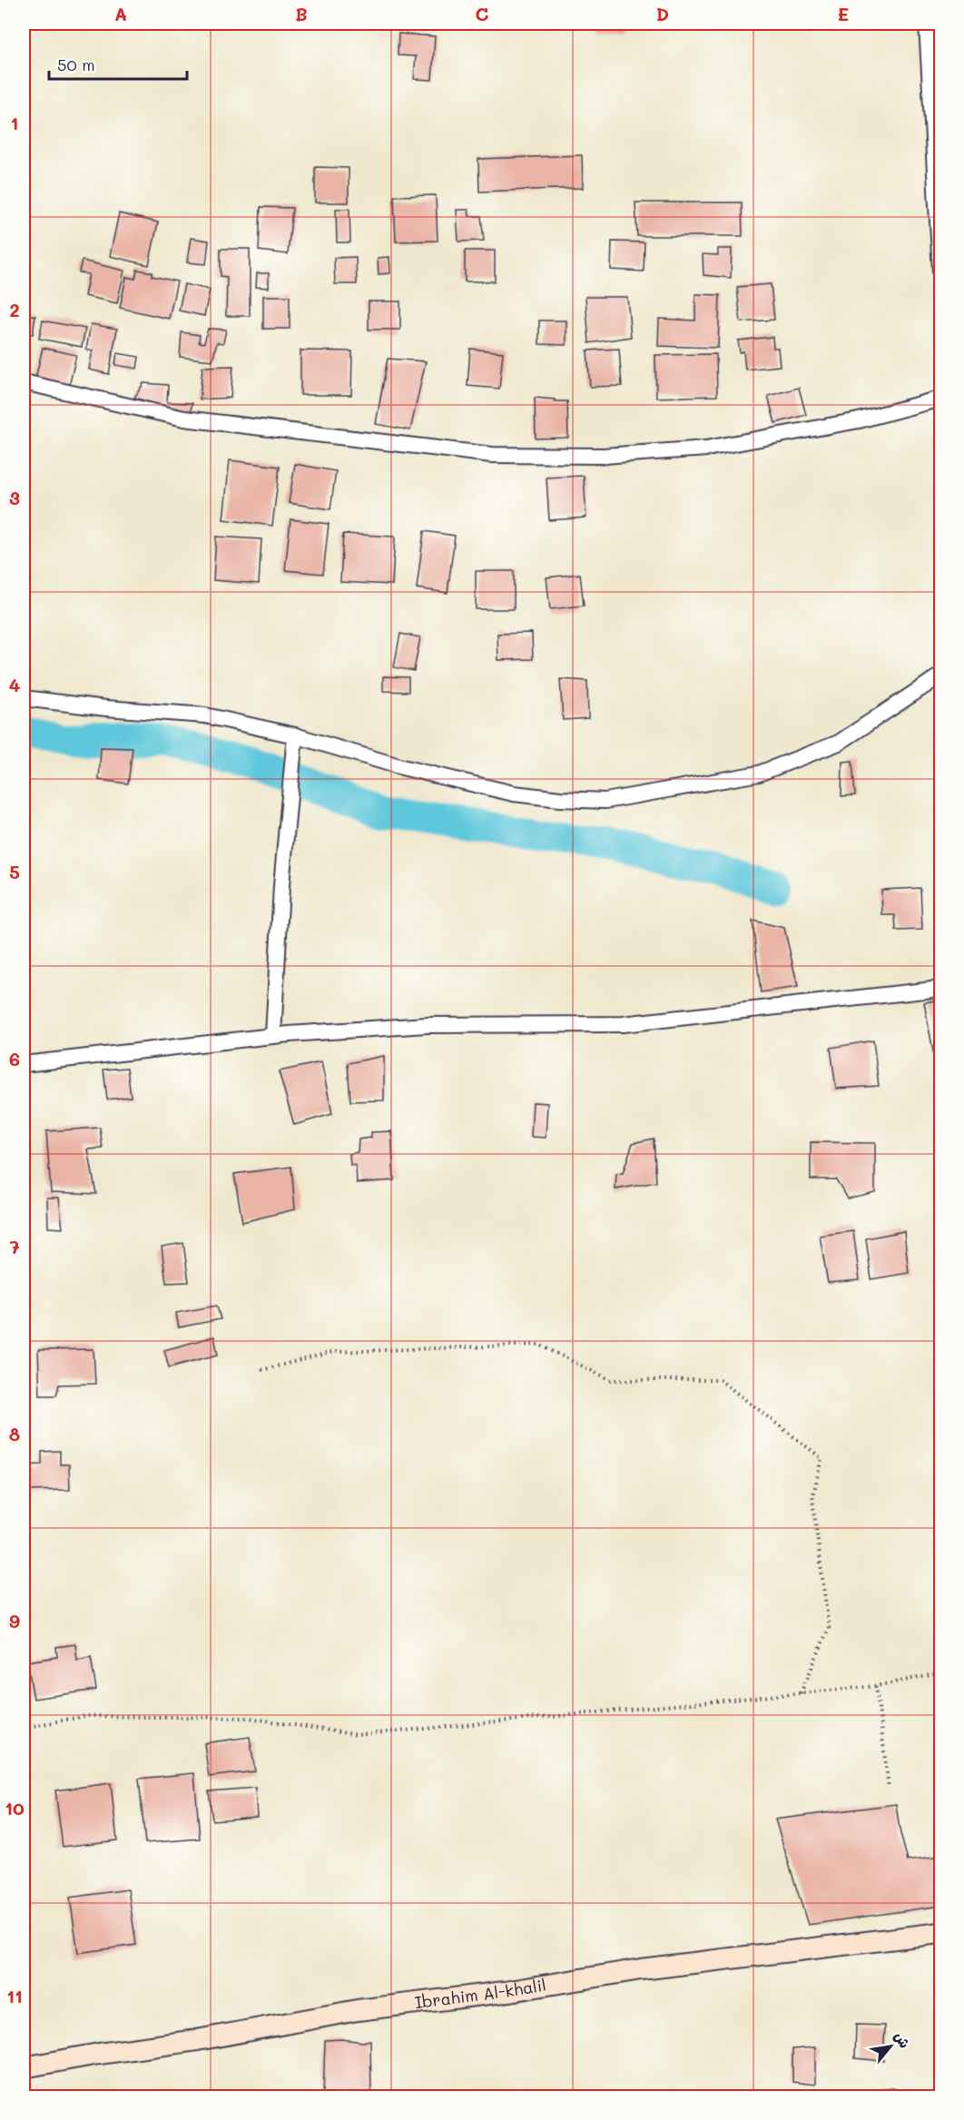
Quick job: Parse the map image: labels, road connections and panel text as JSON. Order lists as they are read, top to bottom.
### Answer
{
  "streets": {
    "street": ["Ibrahim Al-khalil"]
  },
  "scale_bar": "50 m",
  "north": "top right",
  "grid": {
    "columns": [
      "A",
      "B",
      "C",
      "D",
      "E"
    ],
    "rows": [
      "1",
      "2",
      "3",
      "4",
      "5",
      "6",
      "7",
      "8",
      "9",
      "10",
      "11"
    ]
  }
}
